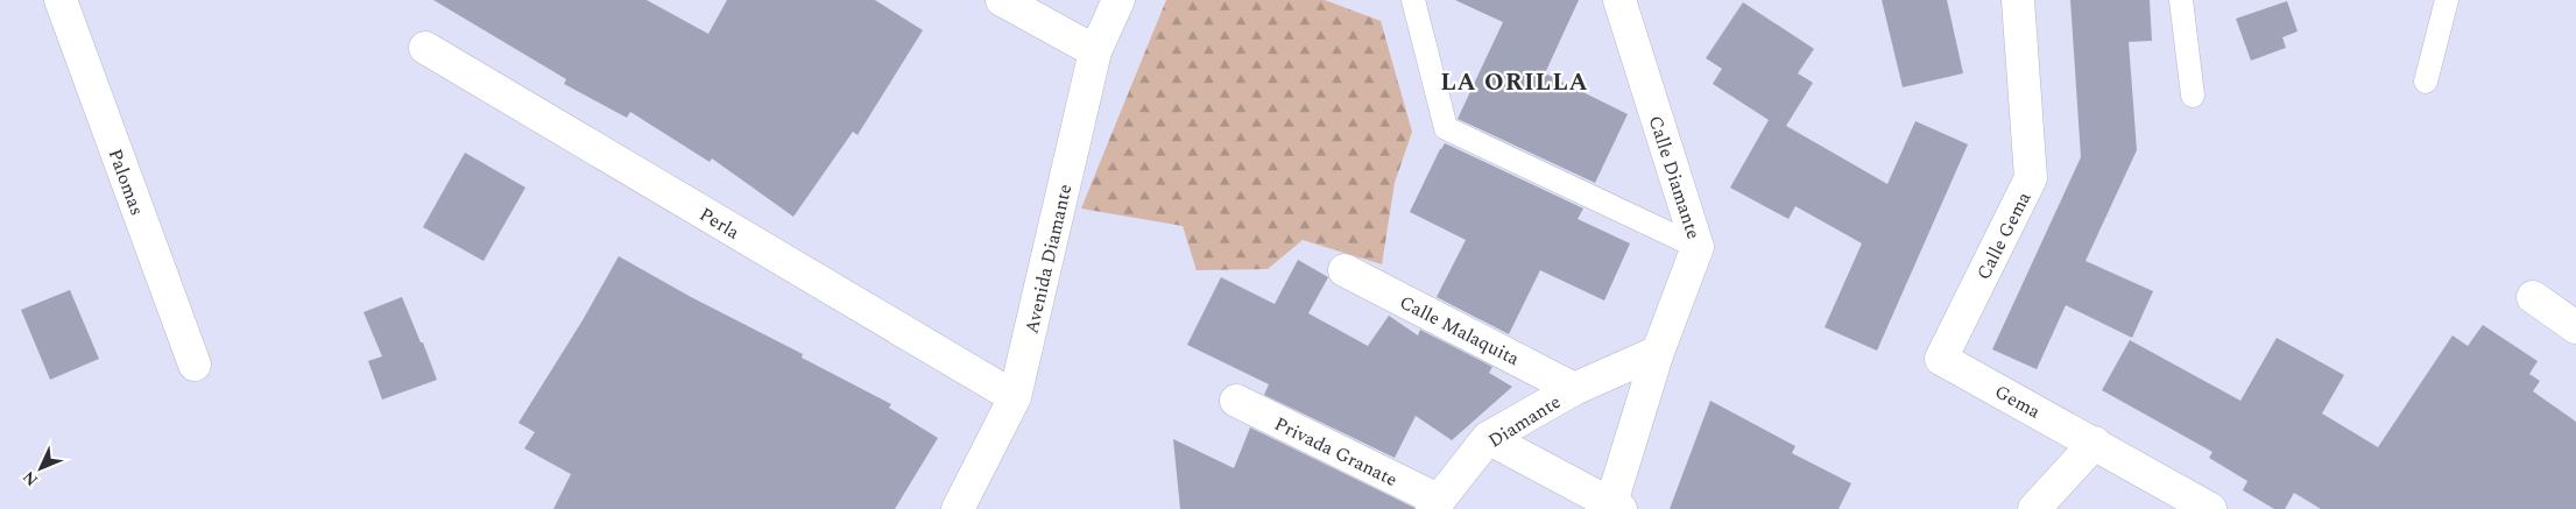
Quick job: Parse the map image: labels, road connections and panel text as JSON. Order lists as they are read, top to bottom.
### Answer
{
  "streets": {
    "street": [
      "Calle Diamante",
      "Palomas",
      "Perla",
      "Calle Gema",
      "Avenida Diamante",
      "Calle Malaquita",
      "Gema",
      "Diamante",
      "Privada Granate"
    ]
  },
  "crossings": [
    ["Perla", "Avenida Diamante"],
    ["Calle Gema", "Gema"],
    ["Calle Malaquita", "Diamante"],
    ["Diamante", "Privada Granate"]
  ],
  "districts": ["LA ORILLA"],
  "north": "bottom left"
}
